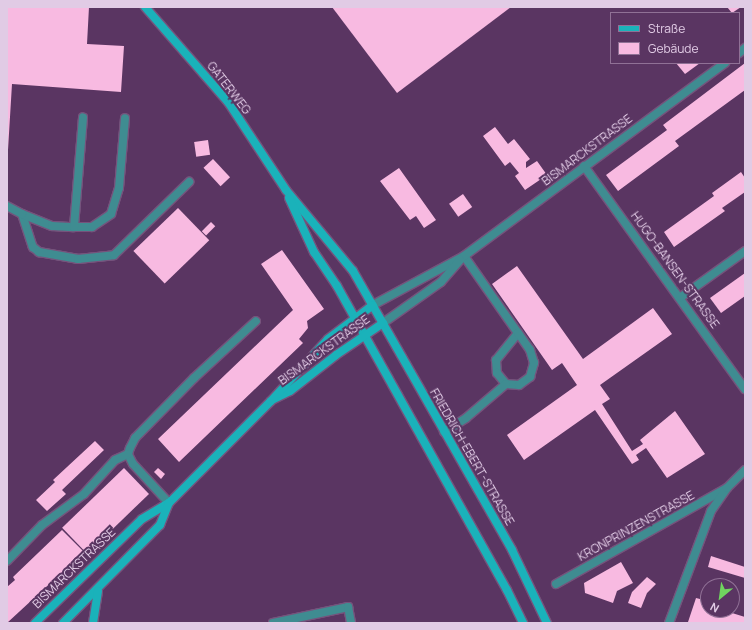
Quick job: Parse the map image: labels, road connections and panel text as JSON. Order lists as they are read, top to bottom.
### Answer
{
  "streets": {
    "main road": ["GATERWEG", "BISMARCKSTRASSE", "FRIEDRICH-EBERT-STRASSE"],
    "street": ["HUGO-BANSEN-STRASSE", "KRONPRINZENSTRASSE"]
  },
  "crossings": [
    ["GATERWEG", "BISMARCKSTRASSE"],
    ["GATERWEG", "FRIEDRICH-EBERT-STRASSE"],
    ["BISMARCKSTRASSE", "HUGO-BANSEN-STRASSE"],
    ["BISMARCKSTRASSE", "FRIEDRICH-EBERT-STRASSE"]
  ],
  "legend": ["Straße", "Gebäude"],
  "north": "bottom left"
}
